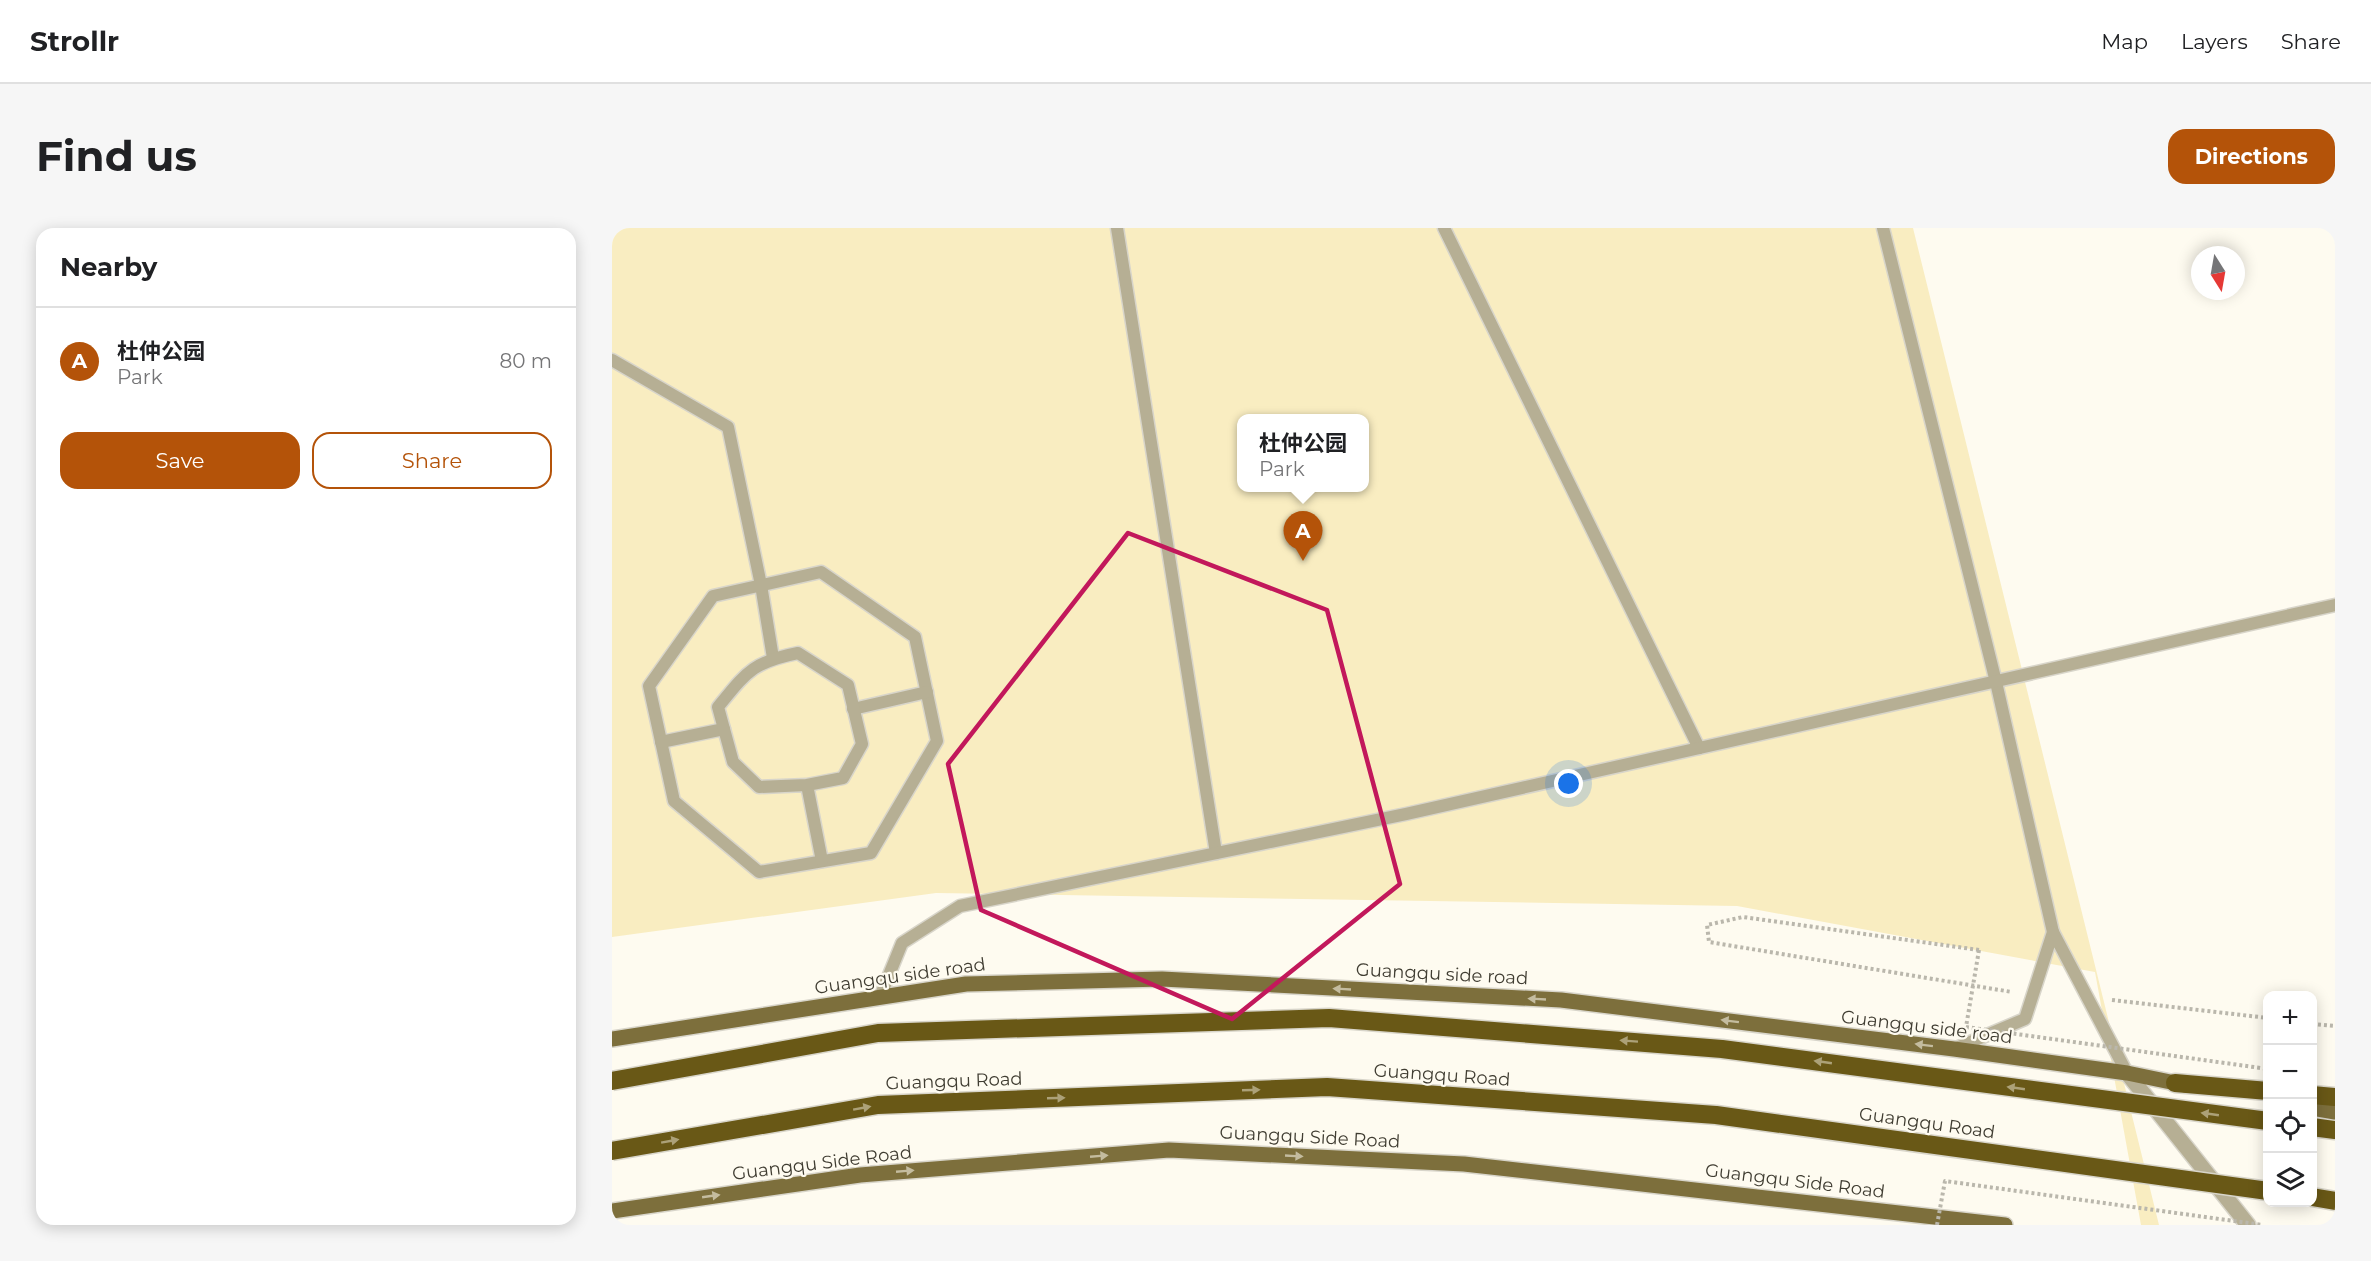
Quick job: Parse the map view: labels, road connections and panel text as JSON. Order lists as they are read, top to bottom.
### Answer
{
  "streets": {
    "highway": ["Guangqu Road"],
    "main road": ["Guangqu side road", "Guangqu Side Road"]
  },
  "one_way": ["Guangqu side road", "Guangqu Side Road"],
  "north": "bottom",
  "page": {
    "header": "Strollr",
    "nav": ["Map", "Layers", "Share"],
    "buttons": [
      "Directions",
      ["Save", "Share"]
    ],
    "title": "Find us",
    "heading": "Nearby",
    "list": [
      {
        "mark": "A",
        "name": "杜仲公园",
        "note": "Park",
        "value": "80 m"
      }
    ],
    "popup": ["杜仲公园", "Park"],
    "pins": "A",
    "map_buttons": ["+", "−"]
  }
}
